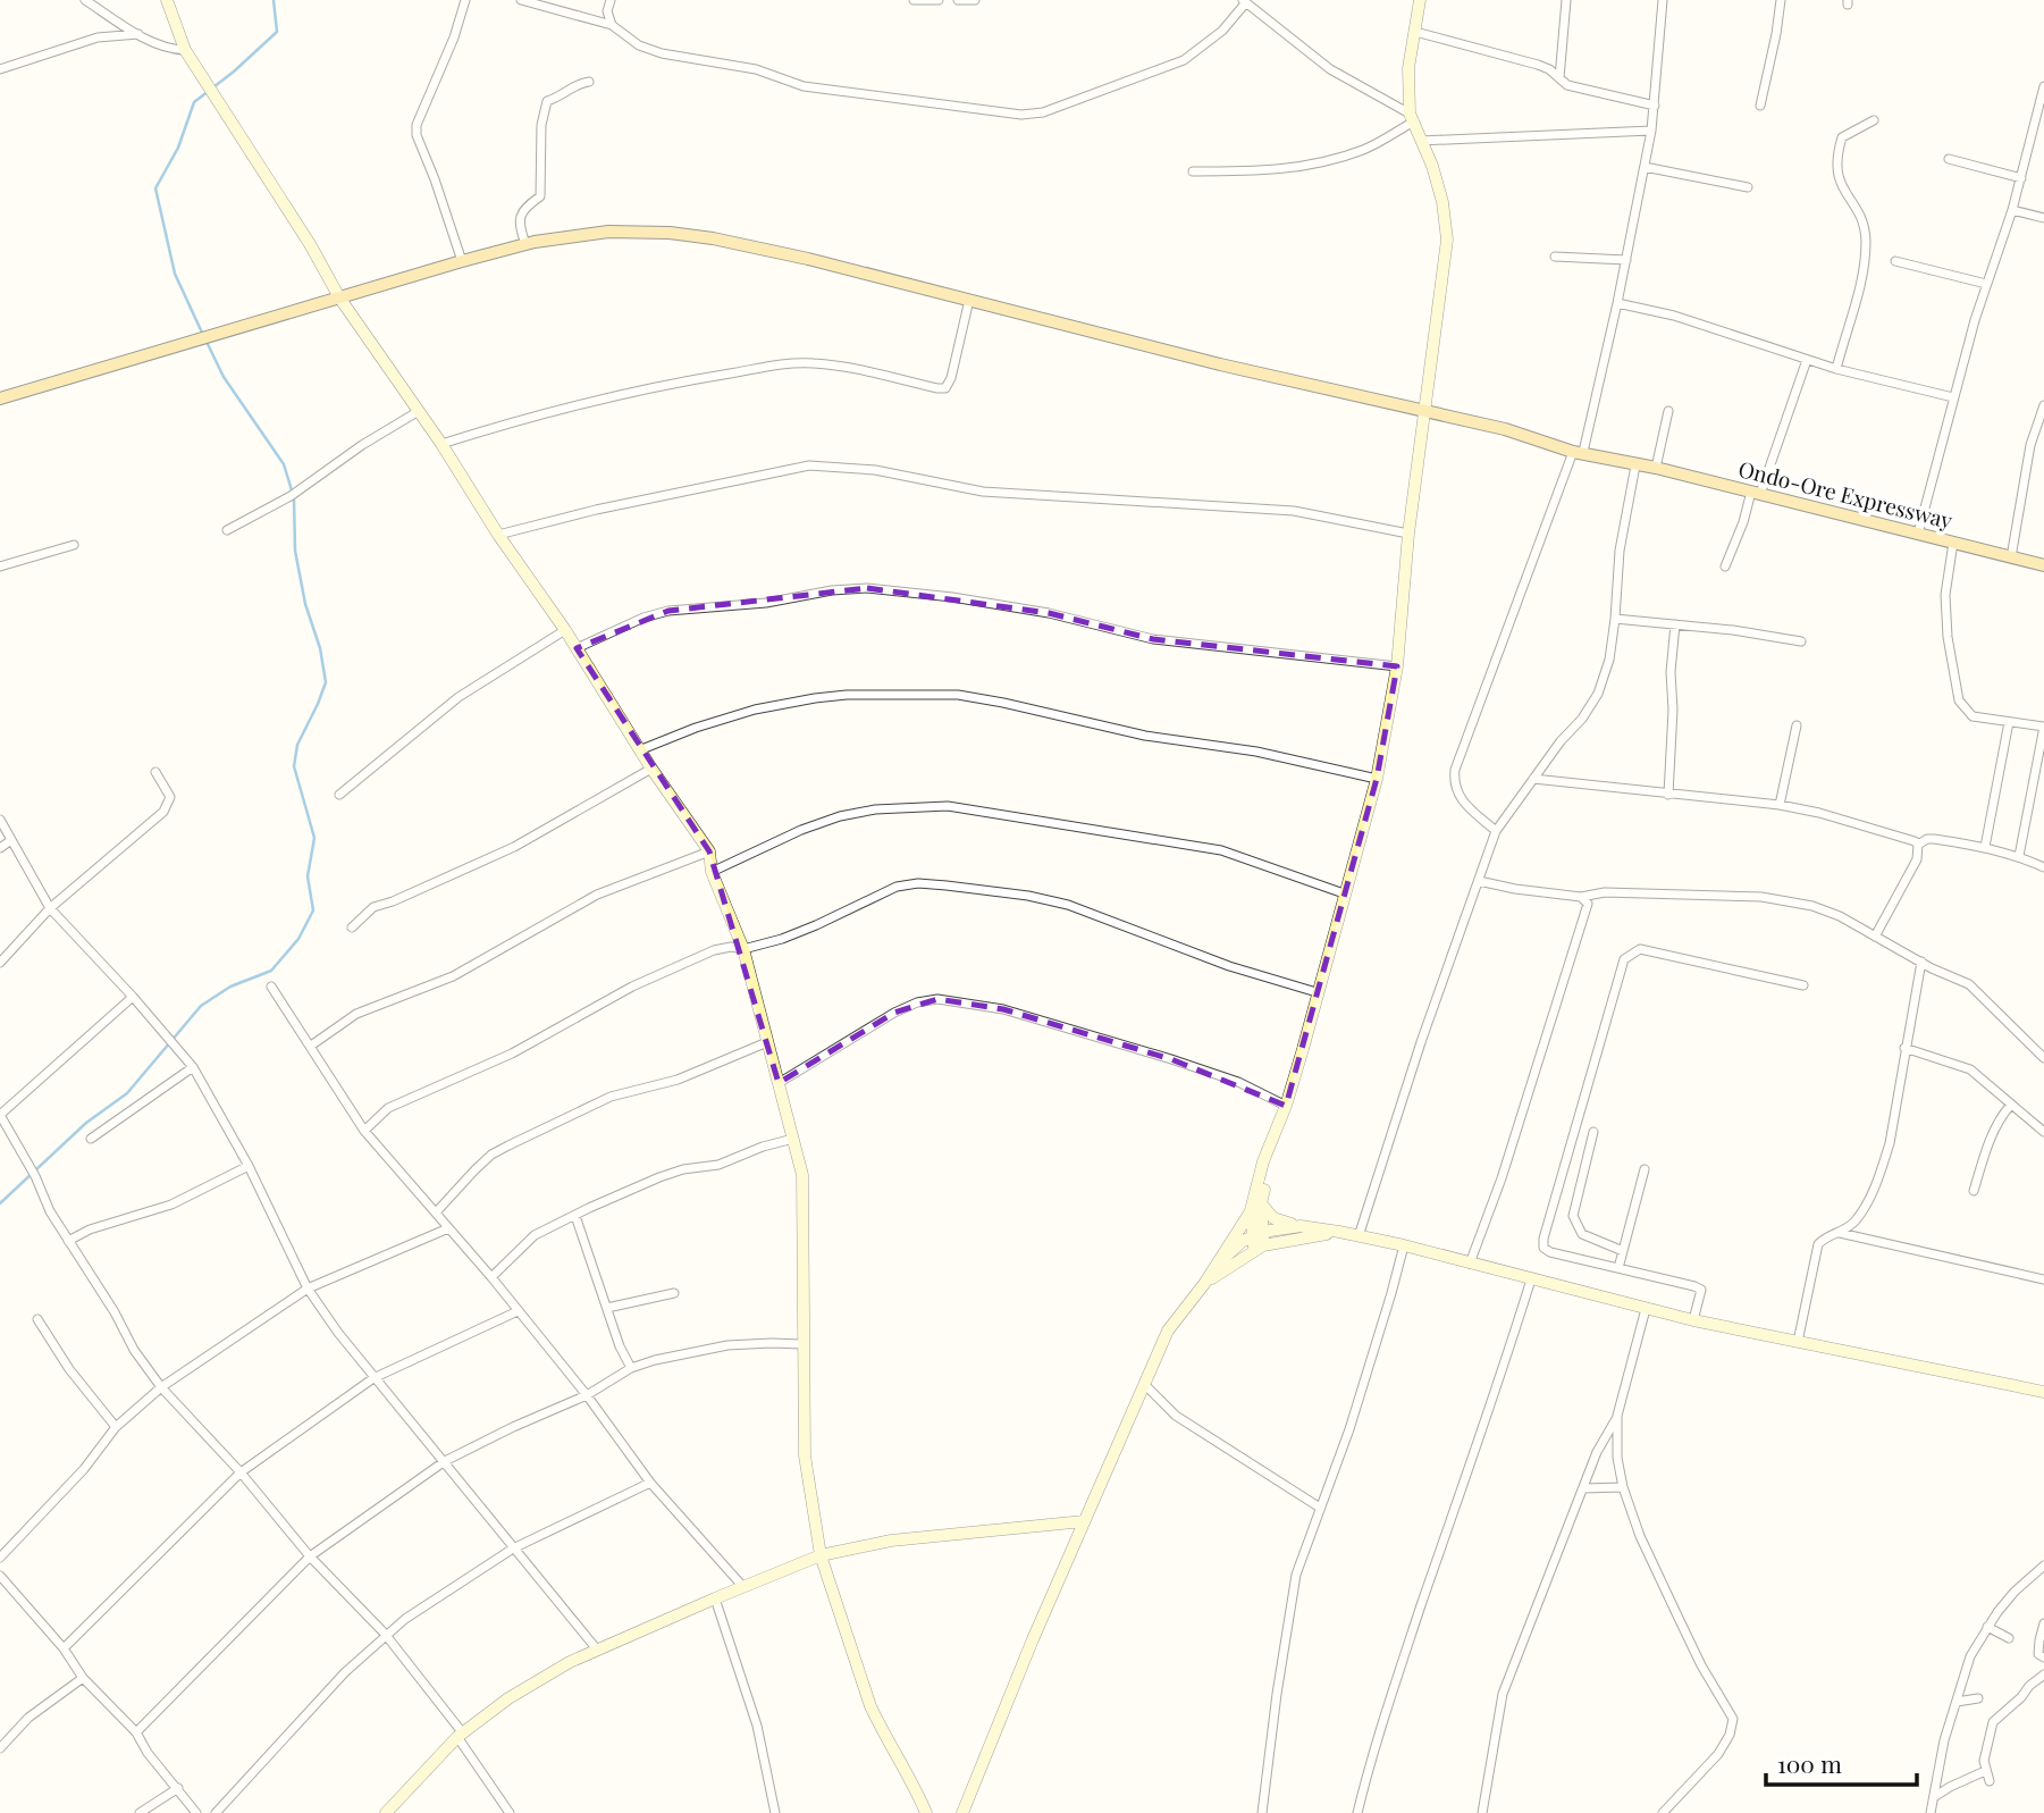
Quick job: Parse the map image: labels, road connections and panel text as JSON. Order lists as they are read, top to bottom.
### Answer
{
  "streets": {
    "main road": ["Ondo-Ore Expressway"]
  },
  "scale_bar": "100 m"
}
